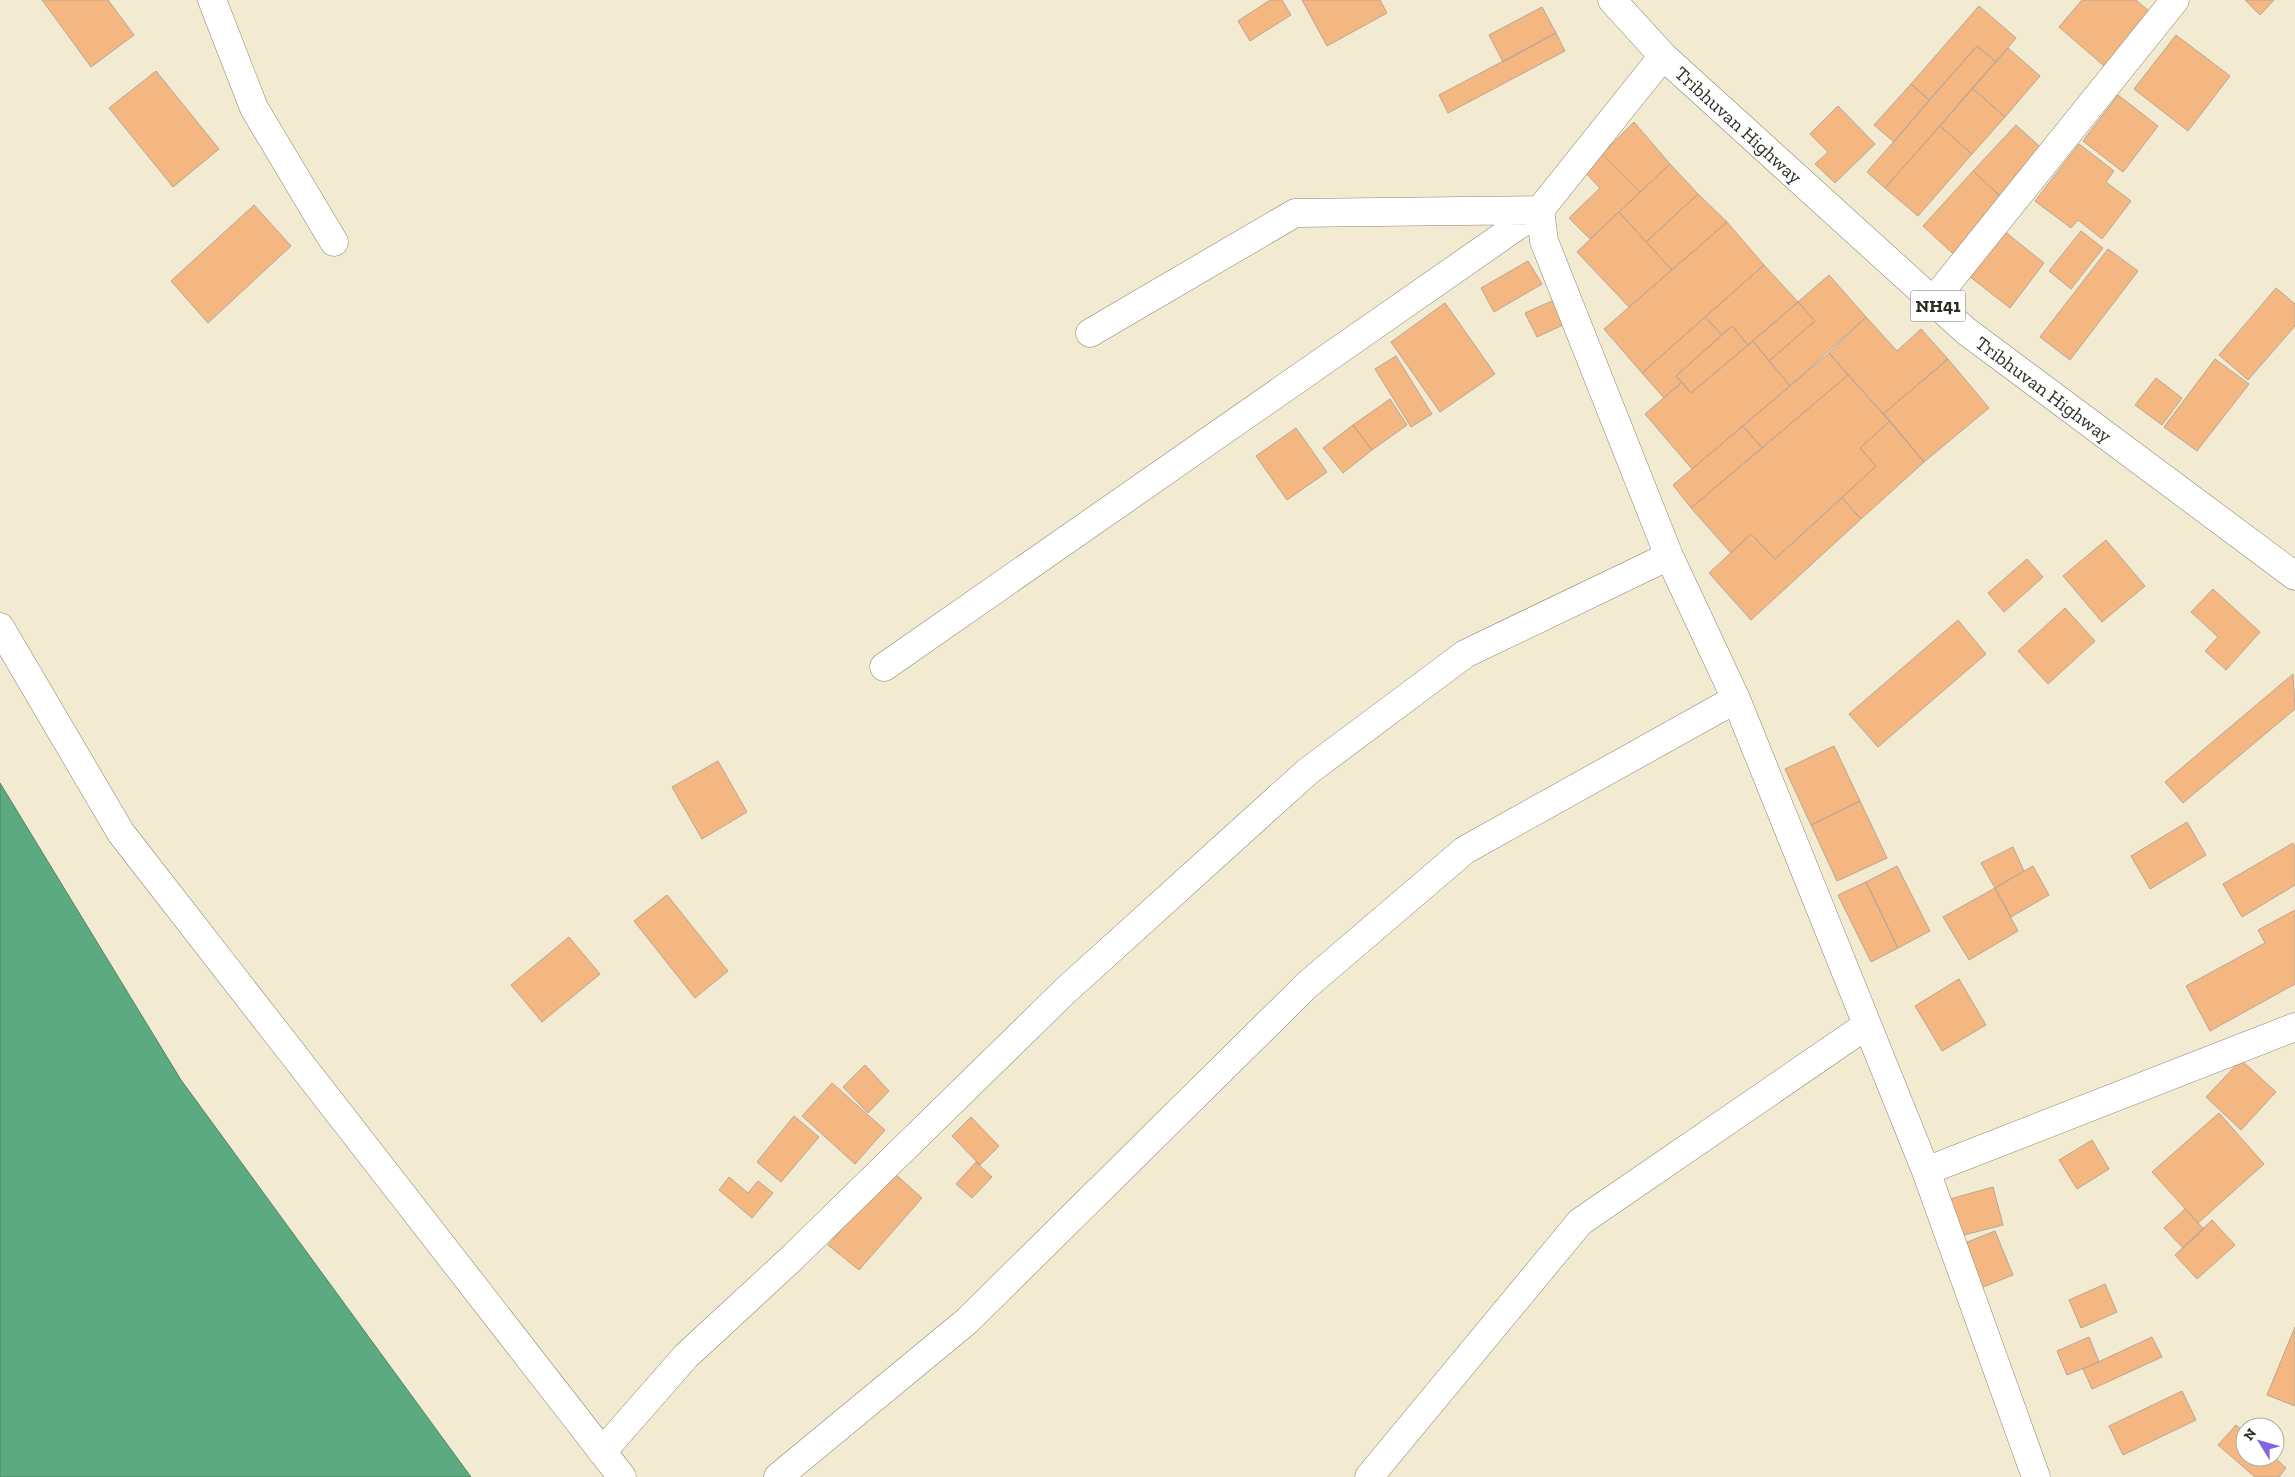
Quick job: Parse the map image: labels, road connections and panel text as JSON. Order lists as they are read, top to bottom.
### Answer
{
  "streets": {
    "street": ["Tribhuvan Highway", "NH41"]
  },
  "north": "top left"
}
